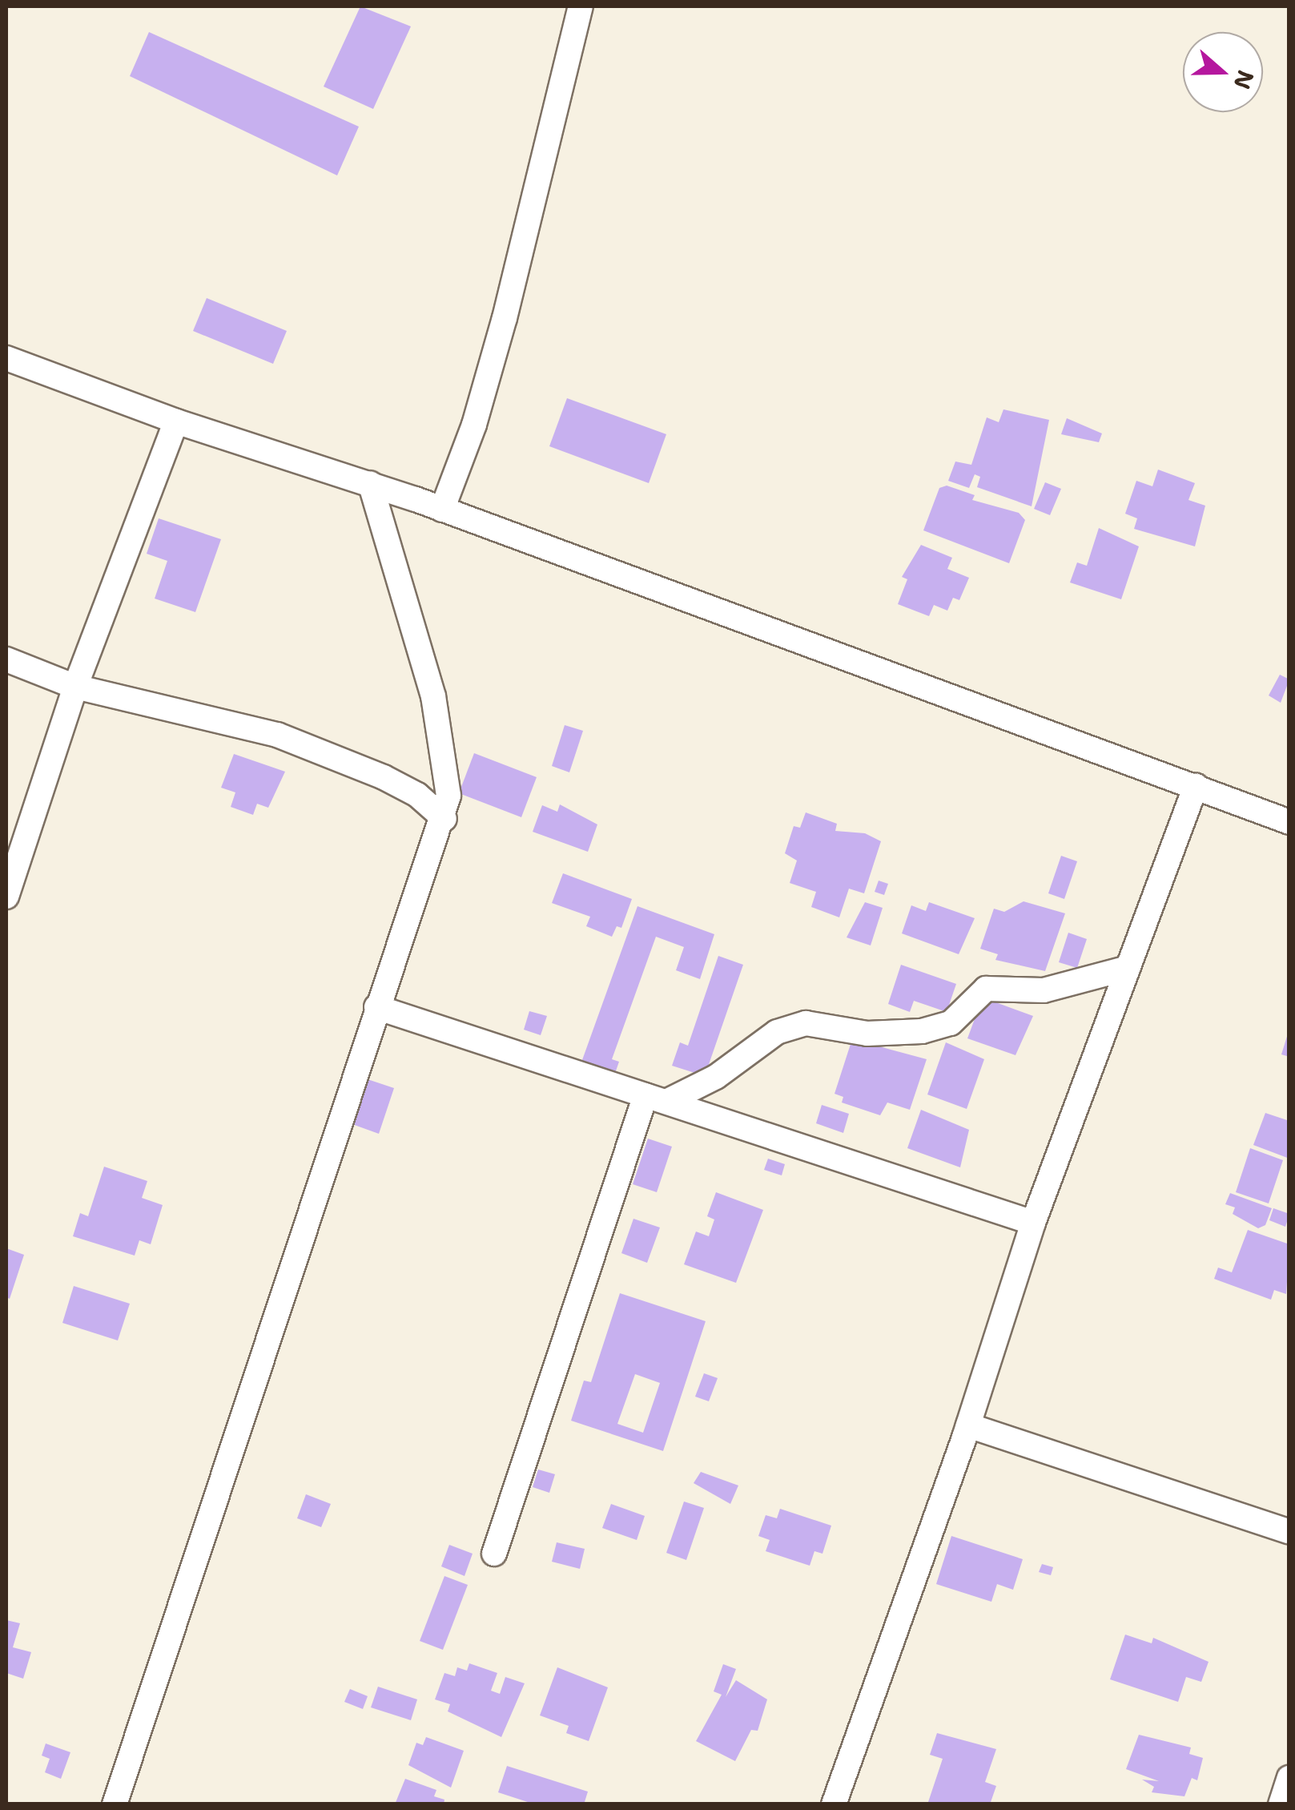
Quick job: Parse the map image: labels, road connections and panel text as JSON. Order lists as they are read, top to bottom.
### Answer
{
  "north": "right"
}
